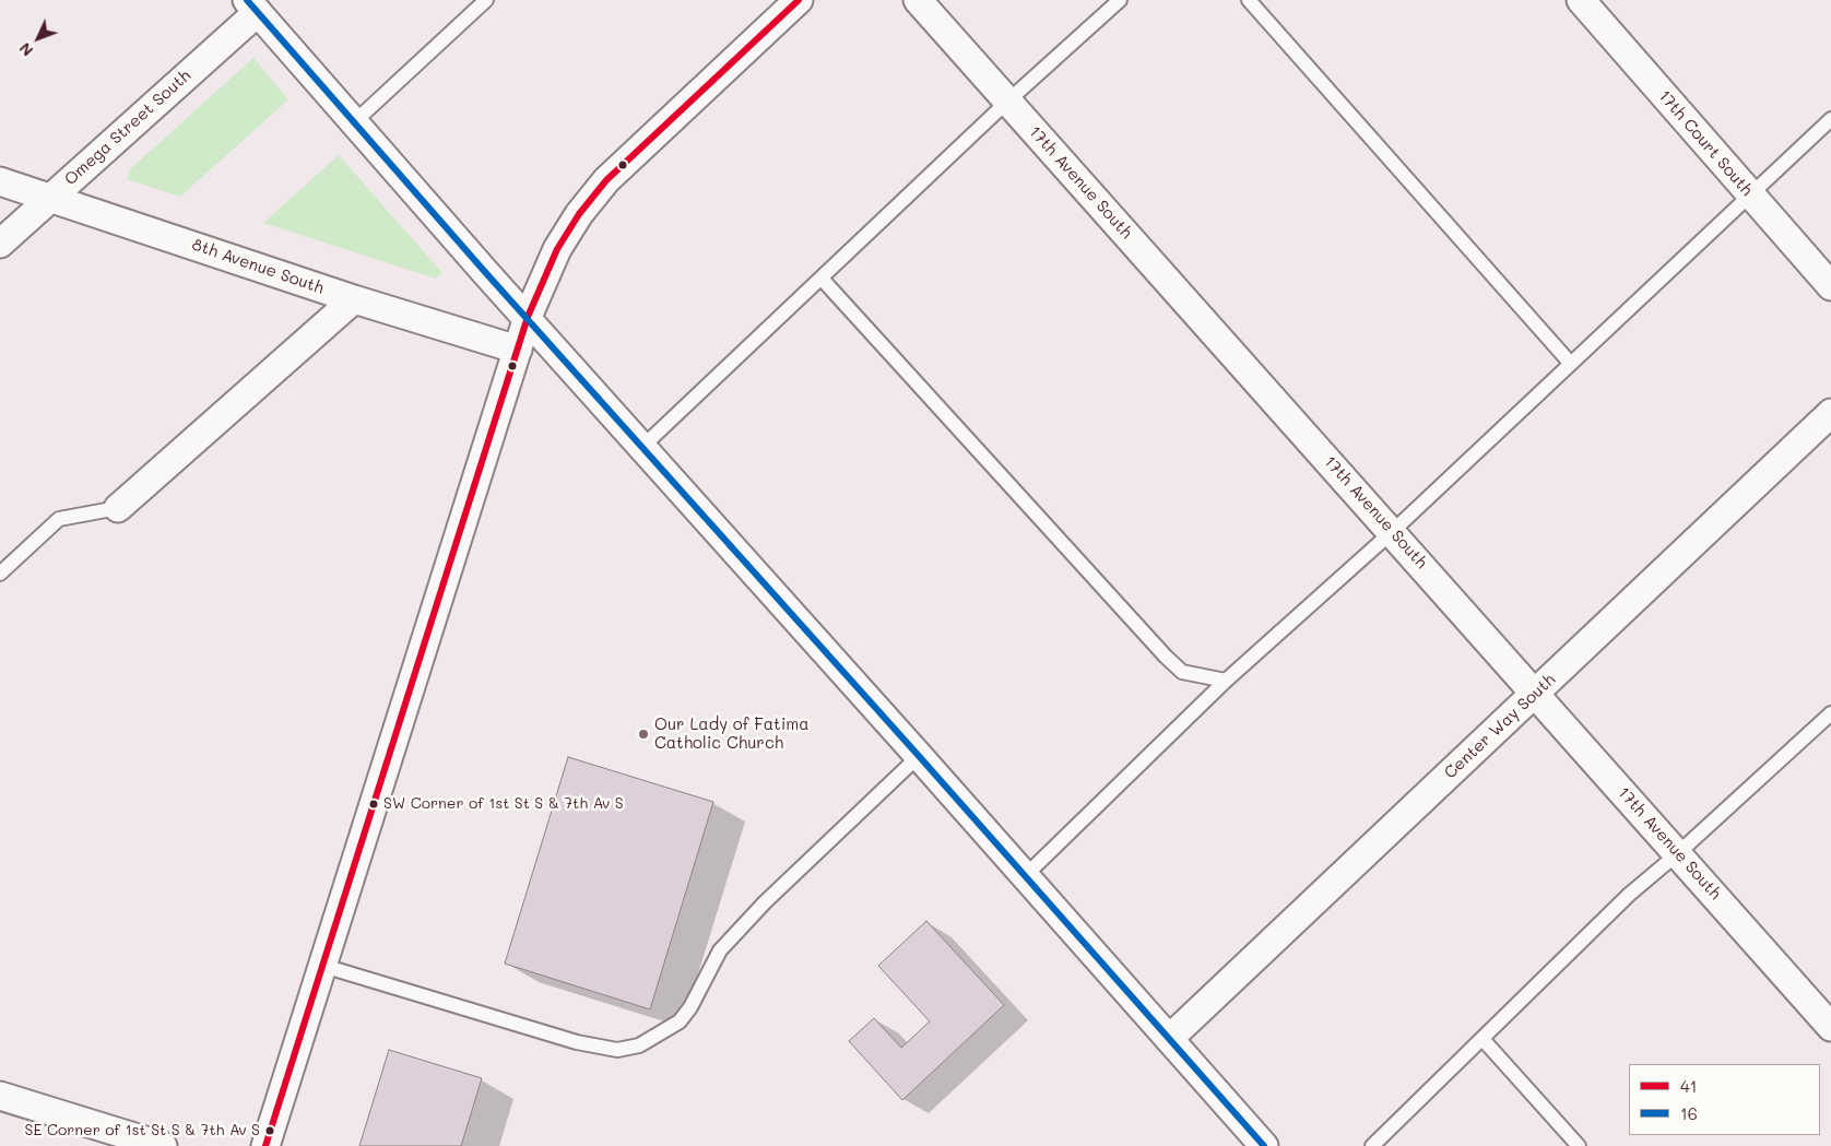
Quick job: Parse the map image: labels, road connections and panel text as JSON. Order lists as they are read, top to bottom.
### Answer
{
  "streets": {
    "street": [
      "Omega Street South",
      "17th Court South",
      "17th Avenue South",
      "8th Avenue South",
      "Center Way South"
    ]
  },
  "crossings": [
    ["Omega Street South", "8th Avenue South"],
    ["17th Avenue South", "Center Way South"]
  ],
  "places": ["Our Lady of Fatima Catholic Church", "SW Corner of 1st St S & 7th Av S", "SE Corner of 1st St S & 7th Av S"],
  "lines": ["transit line 41", "transit line 16"],
  "legend": ["41", "16"],
  "north": "bottom left"
}
